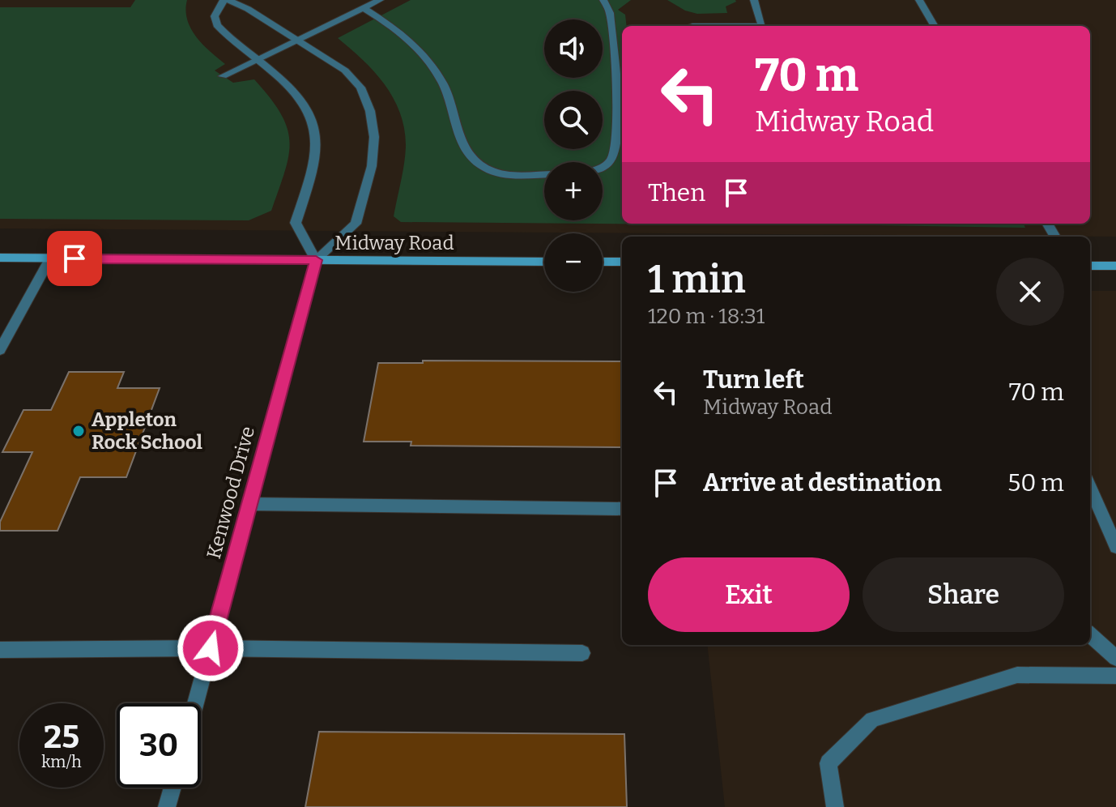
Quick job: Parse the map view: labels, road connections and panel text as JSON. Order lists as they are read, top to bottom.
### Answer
{
  "streets": {
    "main road": ["Midway Road"],
    "street": ["Kenwood Drive"]
  },
  "crossings": [
    ["Midway Road", "Kenwood Drive"]
  ],
  "places": ["Appleton Rock School"],
  "page": {
    "map_buttons": ["+", "−"],
    "turn": ["70 m", "Midway Road"],
    "then": "Then",
    "heading": ["1 min", "120 m · 18:31"],
    "list": [
      {
        "name": "Turn left",
        "note": "Midway Road",
        "value": "70 m"
      },
      {
        "name": "Arrive at destination",
        "value": "50 m"
      }
    ],
    "buttons": ["Exit", "Share"],
    "speed": "25 km/h",
    "limit": "30"
  }
}
